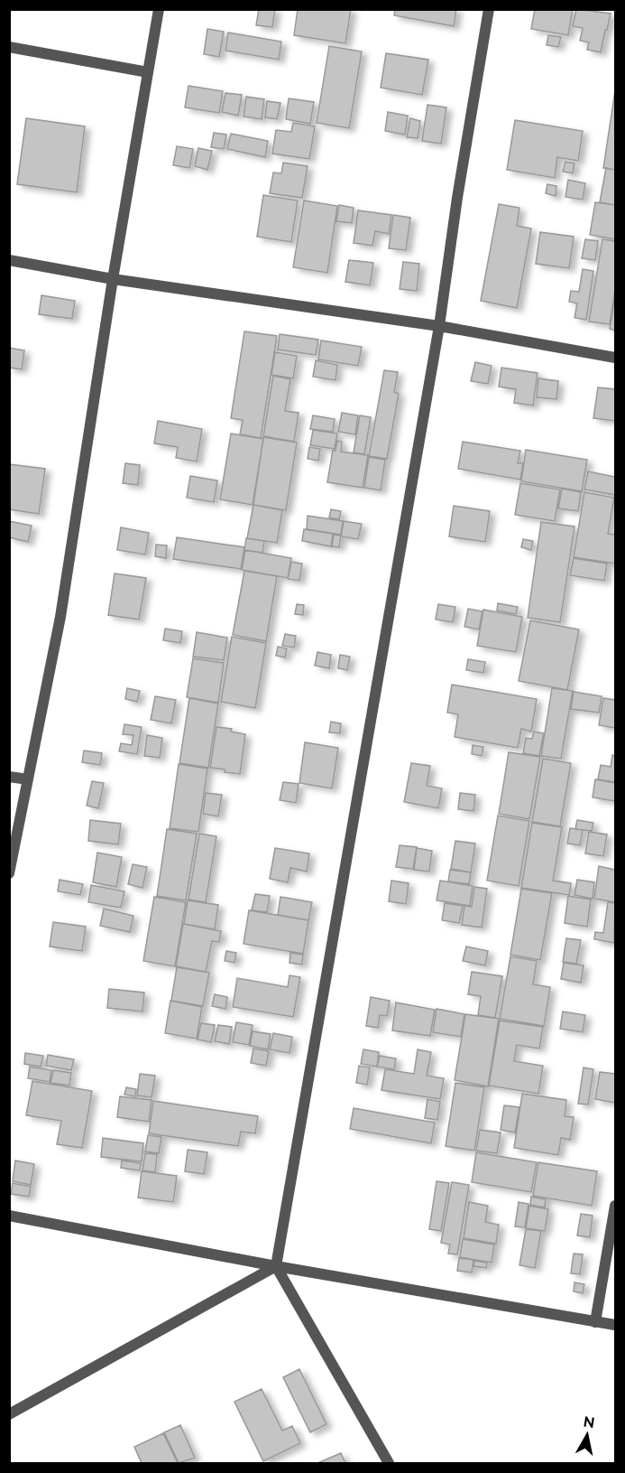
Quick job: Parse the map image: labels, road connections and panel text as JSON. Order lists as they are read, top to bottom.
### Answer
{
  "north": "top"
}
